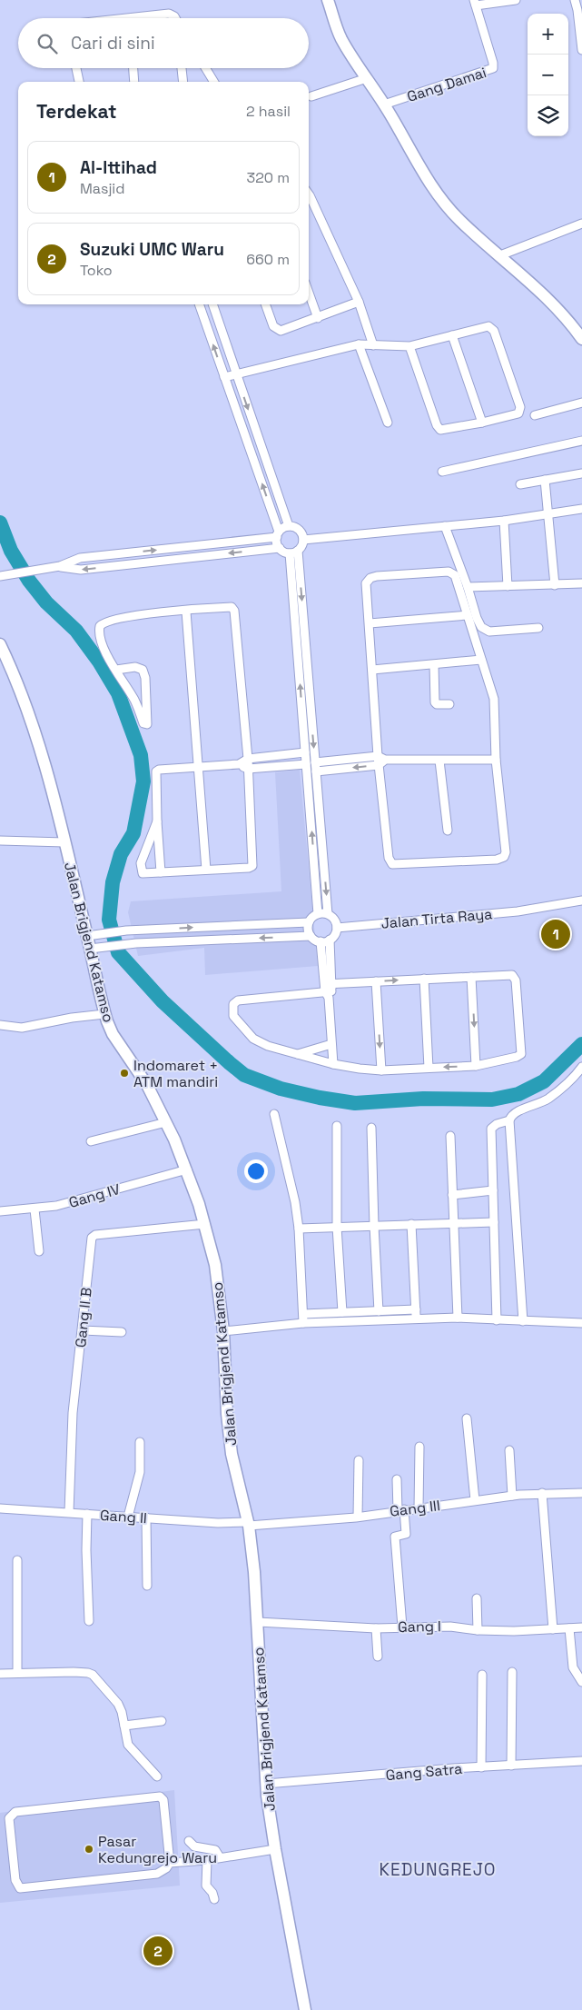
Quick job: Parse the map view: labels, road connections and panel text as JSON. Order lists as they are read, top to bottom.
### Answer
{
  "streets": {
    "street": [
      "Gang Damai",
      "Jalan Tirta Raya",
      "Jalan Brigjend Katamso",
      "Gang IV",
      "Gang II B",
      "Gang III",
      "Gang II",
      "Gang I",
      "Gang Satra"
    ]
  },
  "crossings": [
    ["Jalan Brigjend Katamso", "Gang IV"],
    ["Jalan Brigjend Katamso", "Gang II B"],
    ["Jalan Brigjend Katamso", "Gang III"],
    ["Jalan Brigjend Katamso", "Gang II"],
    ["Jalan Brigjend Katamso", "Gang I"],
    ["Jalan Brigjend Katamso", "Gang Satra"],
    ["Gang II B", "Gang II"],
    ["Gang III", "Gang II"]
  ],
  "districts": ["KEDUNGREJO"],
  "places": ["Indomaret + ATM mandiri", "Pasar Kedungrejo Waru"],
  "page": {
    "map_buttons": ["+", "−"],
    "search": "Cari di sini",
    "heading": ["Terdekat", "2 hasil"],
    "list": [
      {
        "mark": "1",
        "name": "Al-Ittihad",
        "note": "Masjid",
        "value": "320 m"
      },
      {
        "mark": "2",
        "name": "Suzuki UMC Waru",
        "note": "Toko",
        "value": "660 m"
      }
    ],
    "pins": ["1", "2"]
  }
}
